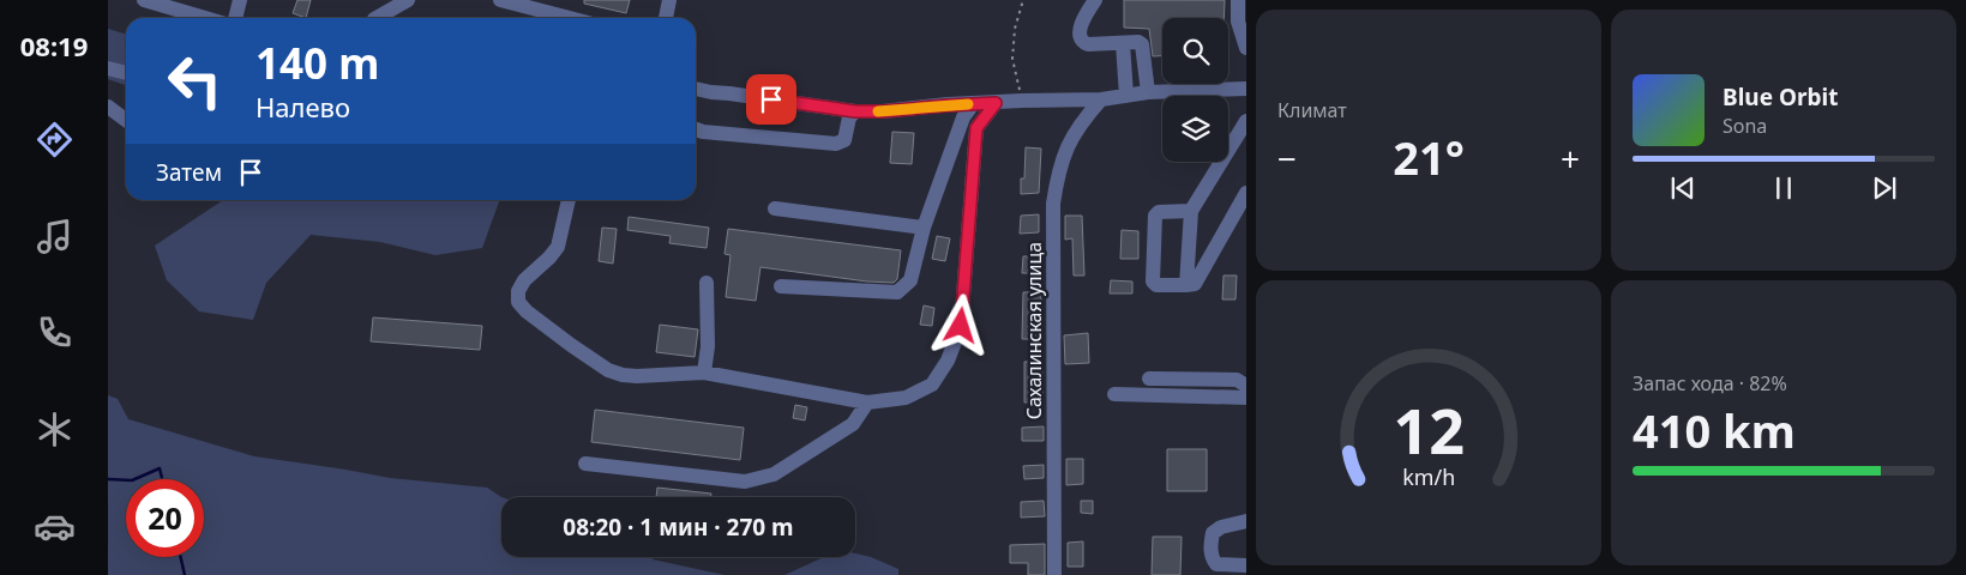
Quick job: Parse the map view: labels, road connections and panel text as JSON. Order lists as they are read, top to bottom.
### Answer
{
  "streets": {
    "street": ["Сахалинская улица"]
  },
  "page": {
    "tabs": "08:19",
    "tile": [
      "Климат",
      ["Запас хода · 82%", "410 km"]
    ],
    "turn": ["140 m", "Налево"],
    "song": ["Blue Orbit", "Sona"],
    "heat": ["−", "21°", "+"],
    "then": "Затем",
    "limit": "20",
    "trip": "08:20 · 1 мин · 270 m",
    "gauge": ["12", "km/h"]
  }
}
